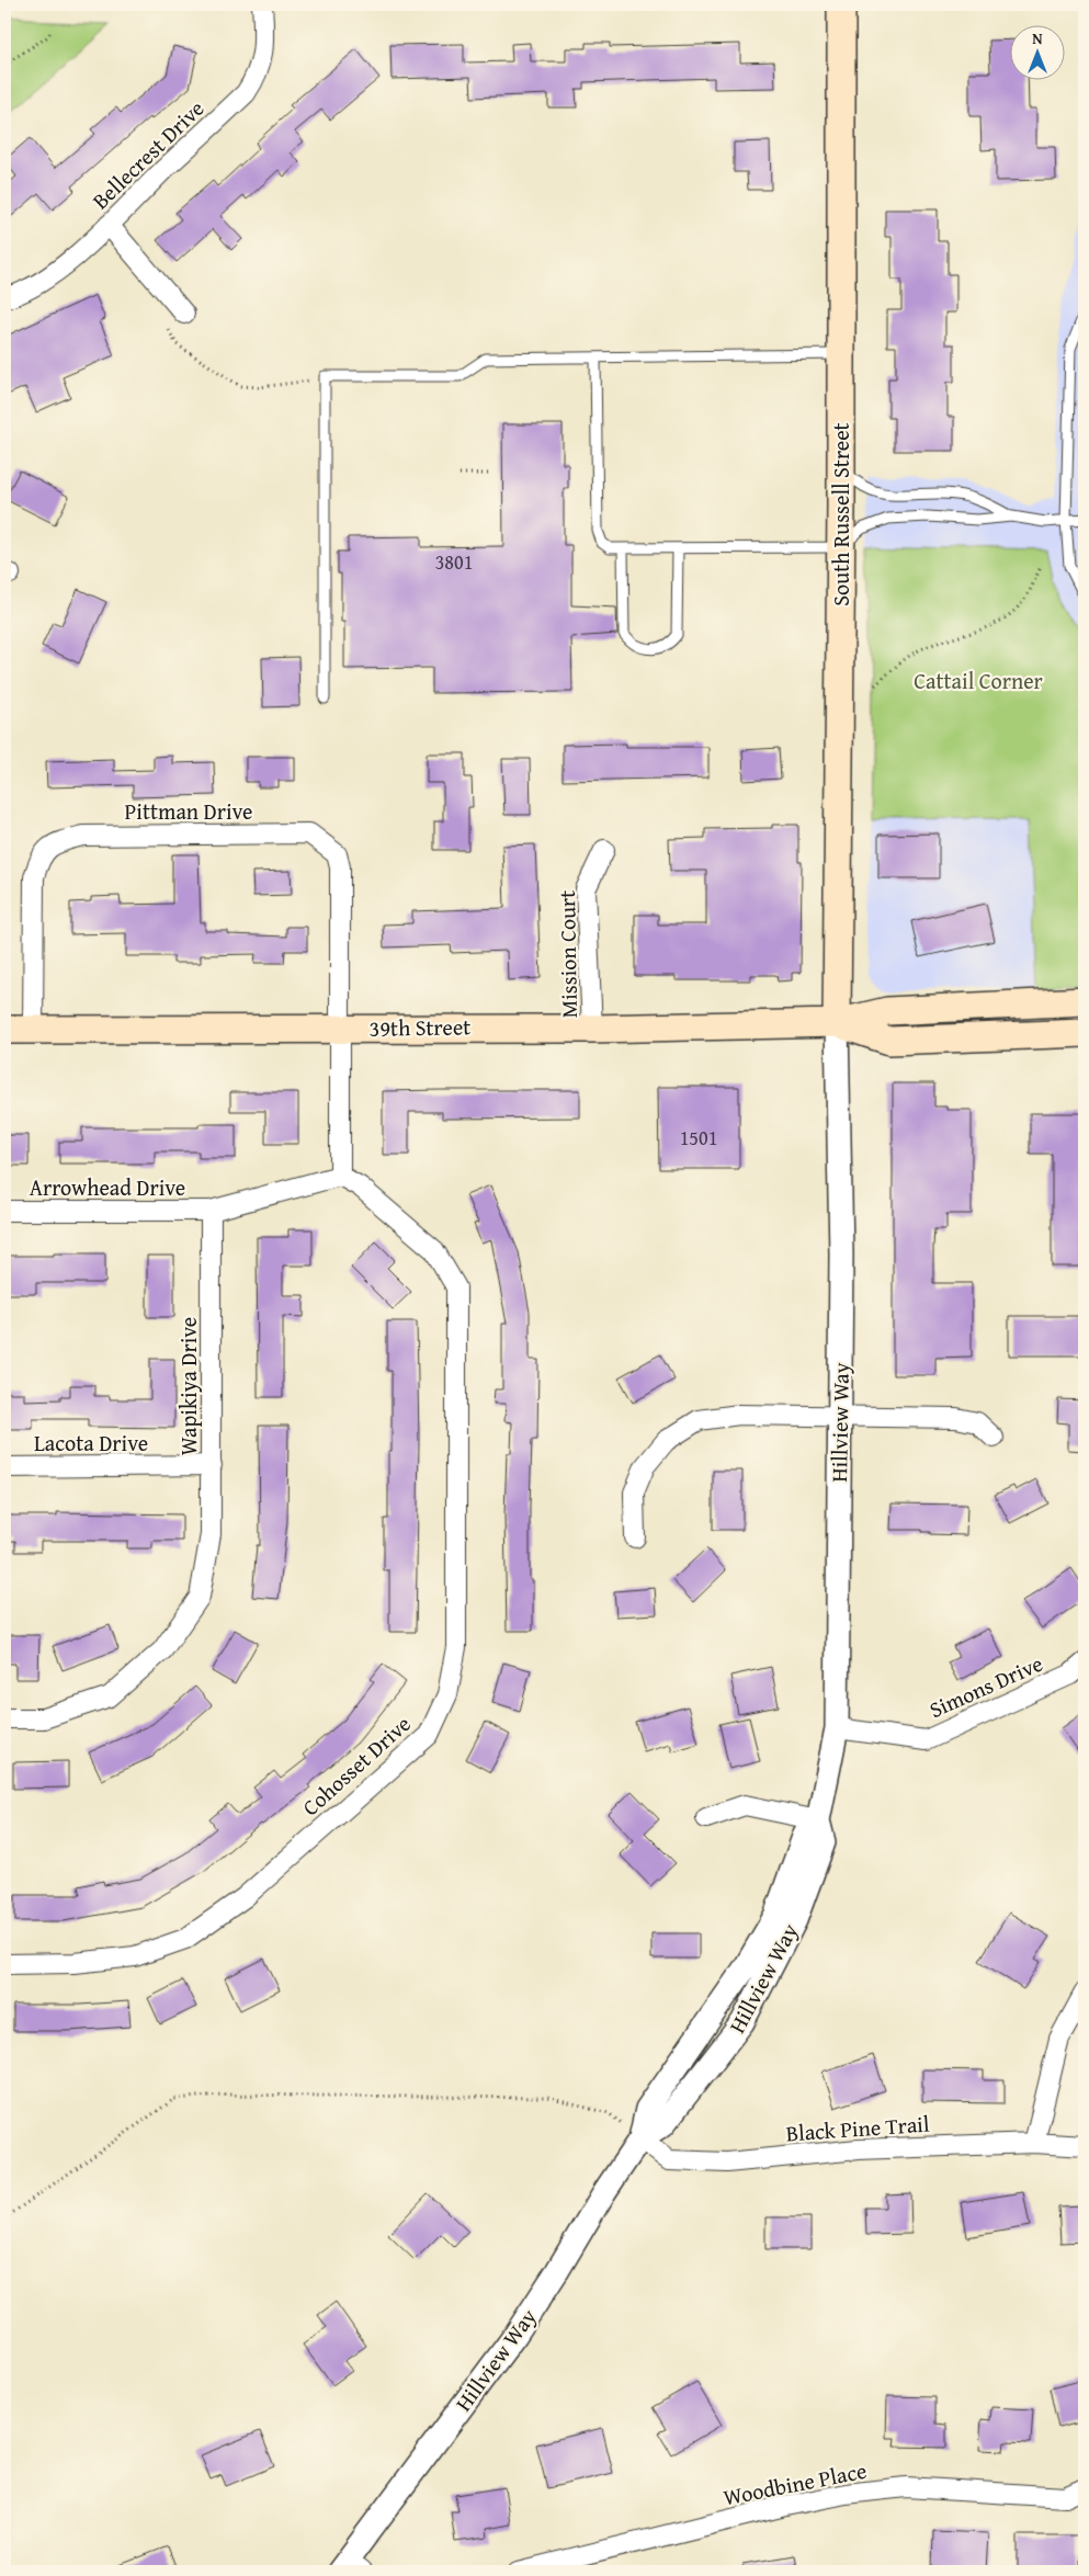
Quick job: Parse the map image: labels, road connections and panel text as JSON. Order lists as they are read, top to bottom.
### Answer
{
  "streets": {
    "main road": ["South Russell Street", "39th Street"],
    "street": [
      "Bellecrest Drive",
      "Pittman Drive",
      "Mission Court",
      "Arrowhead Drive",
      "Wapikiya Drive",
      "Hillview Way",
      "Lacota Drive",
      "Simons Drive",
      "Cohosset Drive",
      "Black Pine Trail",
      "Woodbine Place"
    ]
  },
  "crossings": [
    ["South Russell Street", "39th Street"],
    ["South Russell Street", "Hillview Way"],
    ["Pittman Drive", "39th Street"],
    ["Mission Court", "39th Street"],
    ["39th Street", "Hillview Way"],
    ["Arrowhead Drive", "Wapikiya Drive"],
    ["Wapikiya Drive", "Lacota Drive"],
    ["Hillview Way", "Simons Drive"],
    ["Hillview Way", "Black Pine Trail"]
  ],
  "parks": ["Cattail Corner"],
  "house_numbers": ["3801", "1501"],
  "north": "top"
}
